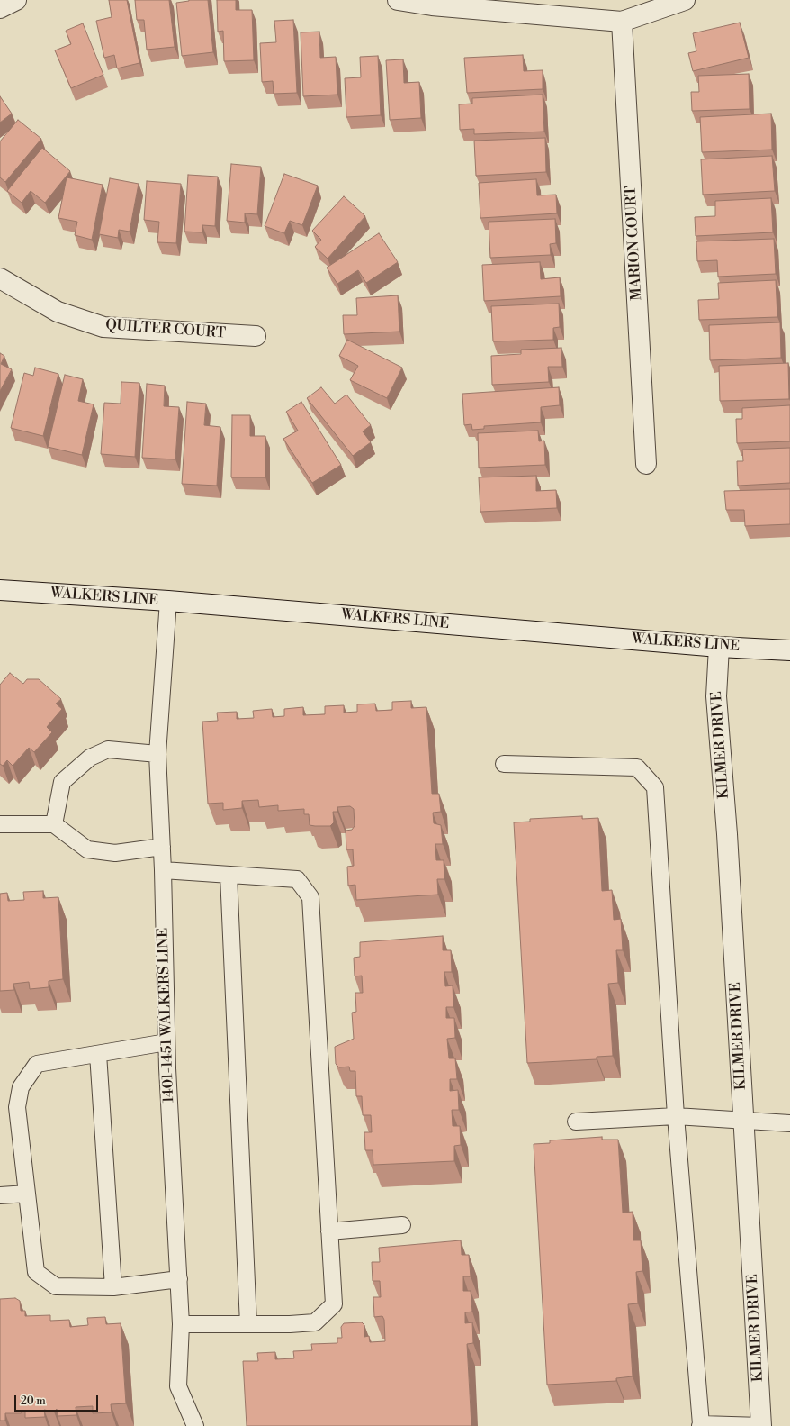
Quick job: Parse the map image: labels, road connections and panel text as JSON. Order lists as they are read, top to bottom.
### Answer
{
  "streets": {
    "street": [
      "MARION COURT",
      "QUILTER COURT",
      "WALKERS LINE",
      "KILMER DRIVE"
    ],
    "lane": ["1401-1451 WALKERS LINE"]
  },
  "crossings": [
    ["WALKERS LINE", "KILMER DRIVE"],
    ["WALKERS LINE", "1401-1451 WALKERS LINE"]
  ],
  "scale_bar": "20 m"
}
